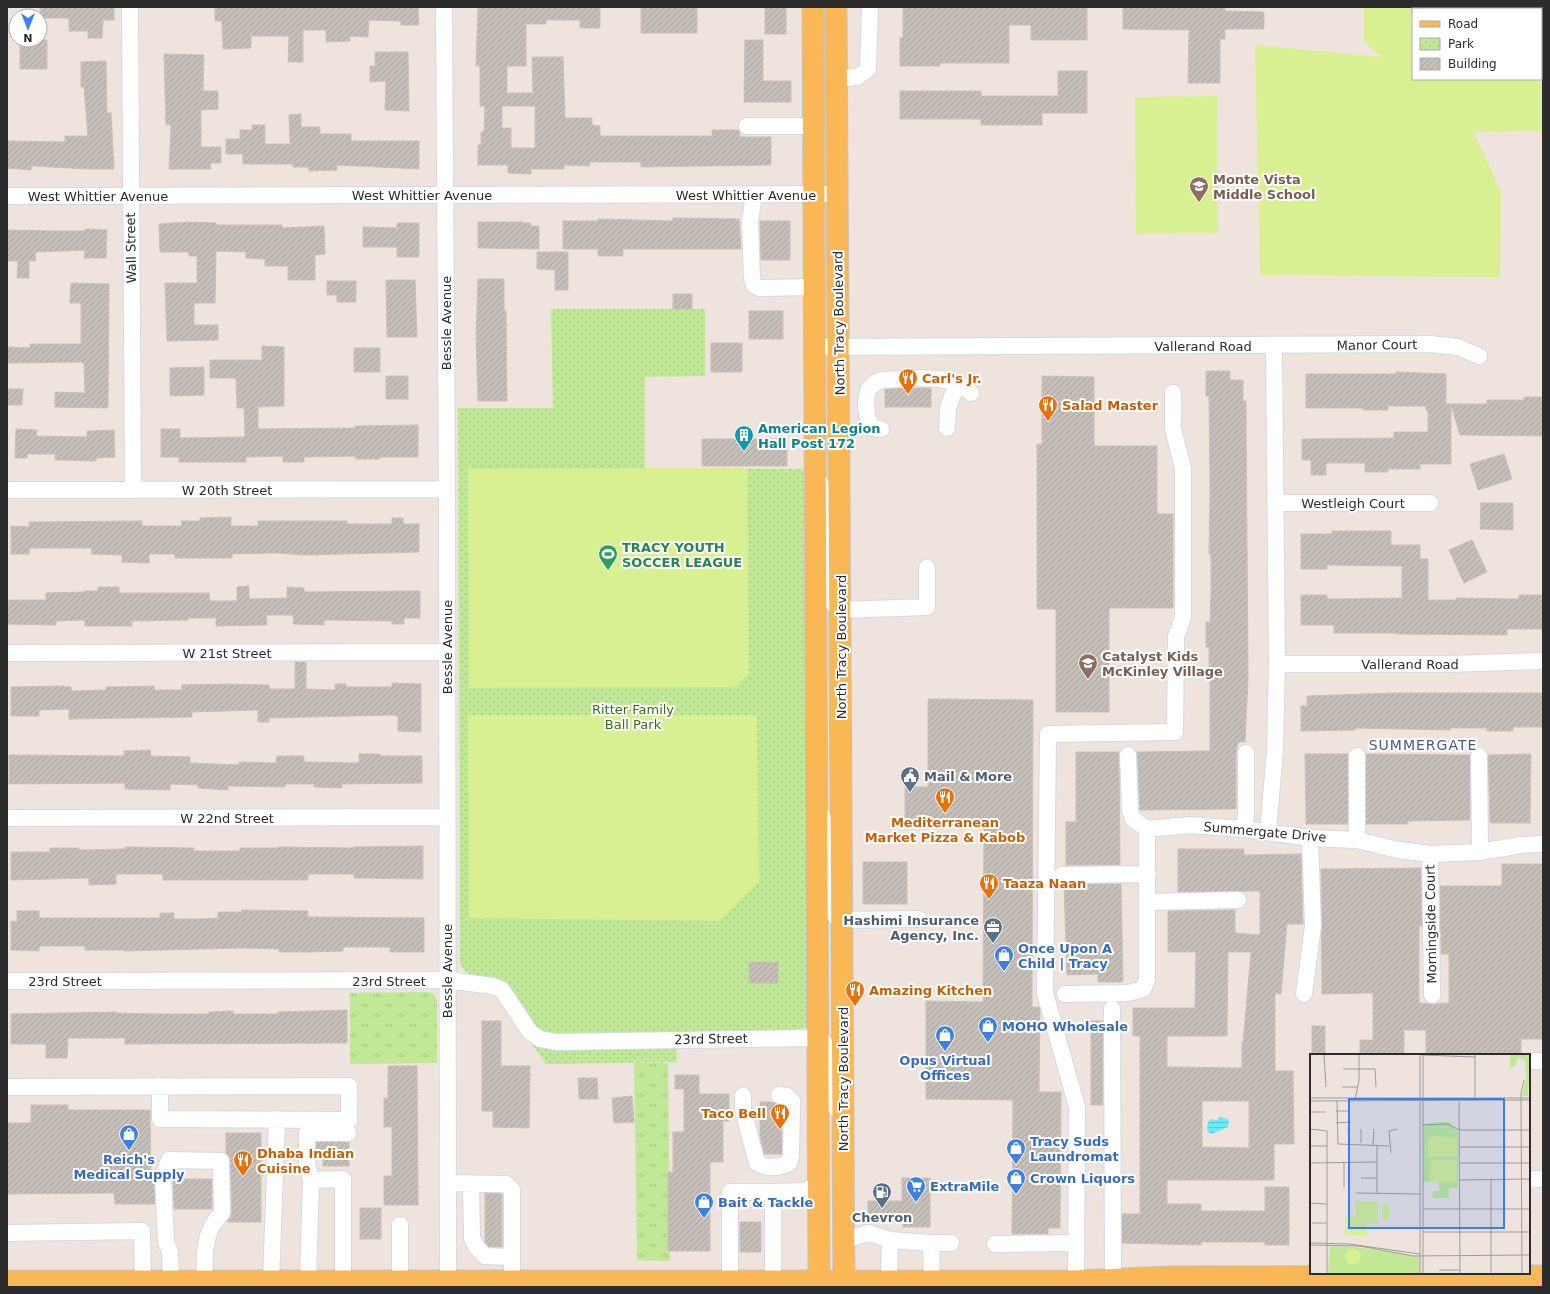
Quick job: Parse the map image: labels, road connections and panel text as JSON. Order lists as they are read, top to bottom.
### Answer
{
  "streets": {
    "main road": ["North Tracy Boulevard"],
    "street": [
      "West Whittier Avenue",
      "Wall Street",
      "Bessle Avenue",
      "Manor Court",
      "Vallerand Road",
      "W 20th Street",
      "Westleigh Court",
      "W 21st Street",
      "W 22nd Street",
      "Summergate Drive",
      "Morningside Court",
      "23rd Street"
    ]
  },
  "crossings": [
    ["West Whittier Avenue", "Wall Street"],
    ["West Whittier Avenue", "Bessle Avenue"],
    ["West Whittier Avenue", "North Tracy Boulevard"],
    ["Wall Street", "W 20th Street"],
    ["Bessle Avenue", "W 20th Street"],
    ["Bessle Avenue", "W 21st Street"],
    ["Bessle Avenue", "W 22nd Street"],
    ["Bessle Avenue", "23rd Street"],
    ["North Tracy Boulevard", "Vallerand Road"],
    ["North Tracy Boulevard", "23rd Street"],
    ["Manor Court", "Vallerand Road"],
    ["Summergate Drive", "Morningside Court"]
  ],
  "districts": ["SUMMERGATE"],
  "parks": ["Ritter Family Ball Park"],
  "places": {
    "school or university": ["Monte Vista Middle School", "Catalyst Kids McKinley Village"],
    "restaurant": [
      "Carl's Jr.",
      "Salad Master",
      "Mediterranean Market Pizza & Kabob",
      "Taaza Naan",
      "Amazing Kitchen",
      "Taco Bell",
      "Dhaba Indian Cuisine"
    ],
    "building": ["American Legion Hall Post 172"],
    "sports": ["TRACY YOUTH SOCCER LEAGUE"],
    "public building": ["Mail & More"],
    "office": ["Hashimi Insurance Agency, Inc."],
    "shop": [
      "Once Upon A Child | Tracy",
      "MOHO Wholesale",
      "Opus Virtual Offices",
      "Reich's Medical Supply",
      "Tracy Suds Laundromat",
      "Crown Liquors",
      "Bait & Tackle"
    ],
    "supermarket": ["ExtraMile"],
    "fuel station": ["Chevron"]
  },
  "legend": ["Road", "Park", "Building"],
  "north": "bottom"
}
